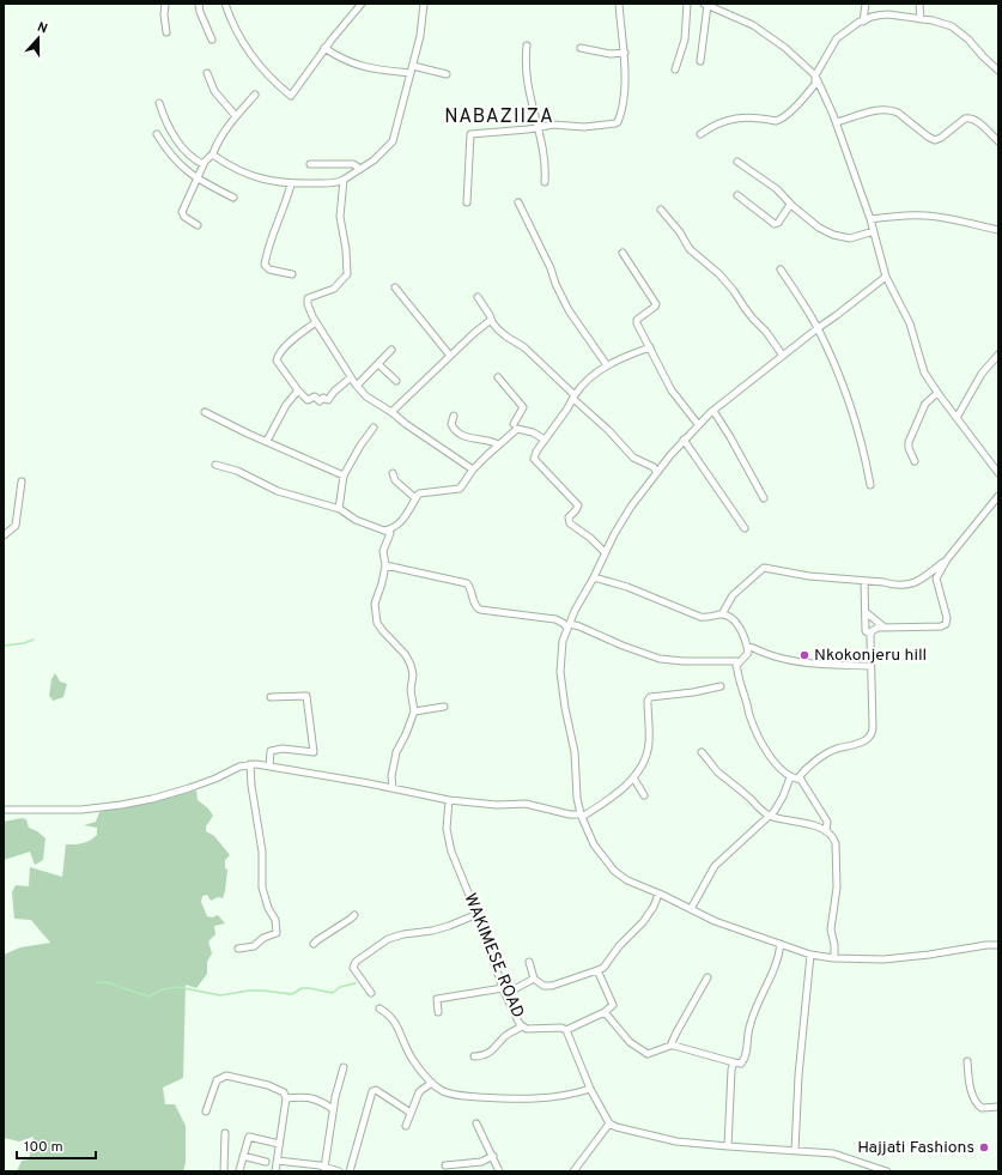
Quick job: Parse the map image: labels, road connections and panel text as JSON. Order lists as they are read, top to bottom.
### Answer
{
  "streets": {
    "street": ["WAKIMESE ROAD"]
  },
  "districts": ["NABAZIIZA"],
  "places": ["Nkokonjeru hill", "Hajjati Fashions"],
  "scale_bar": "100 m",
  "north": "top"
}
